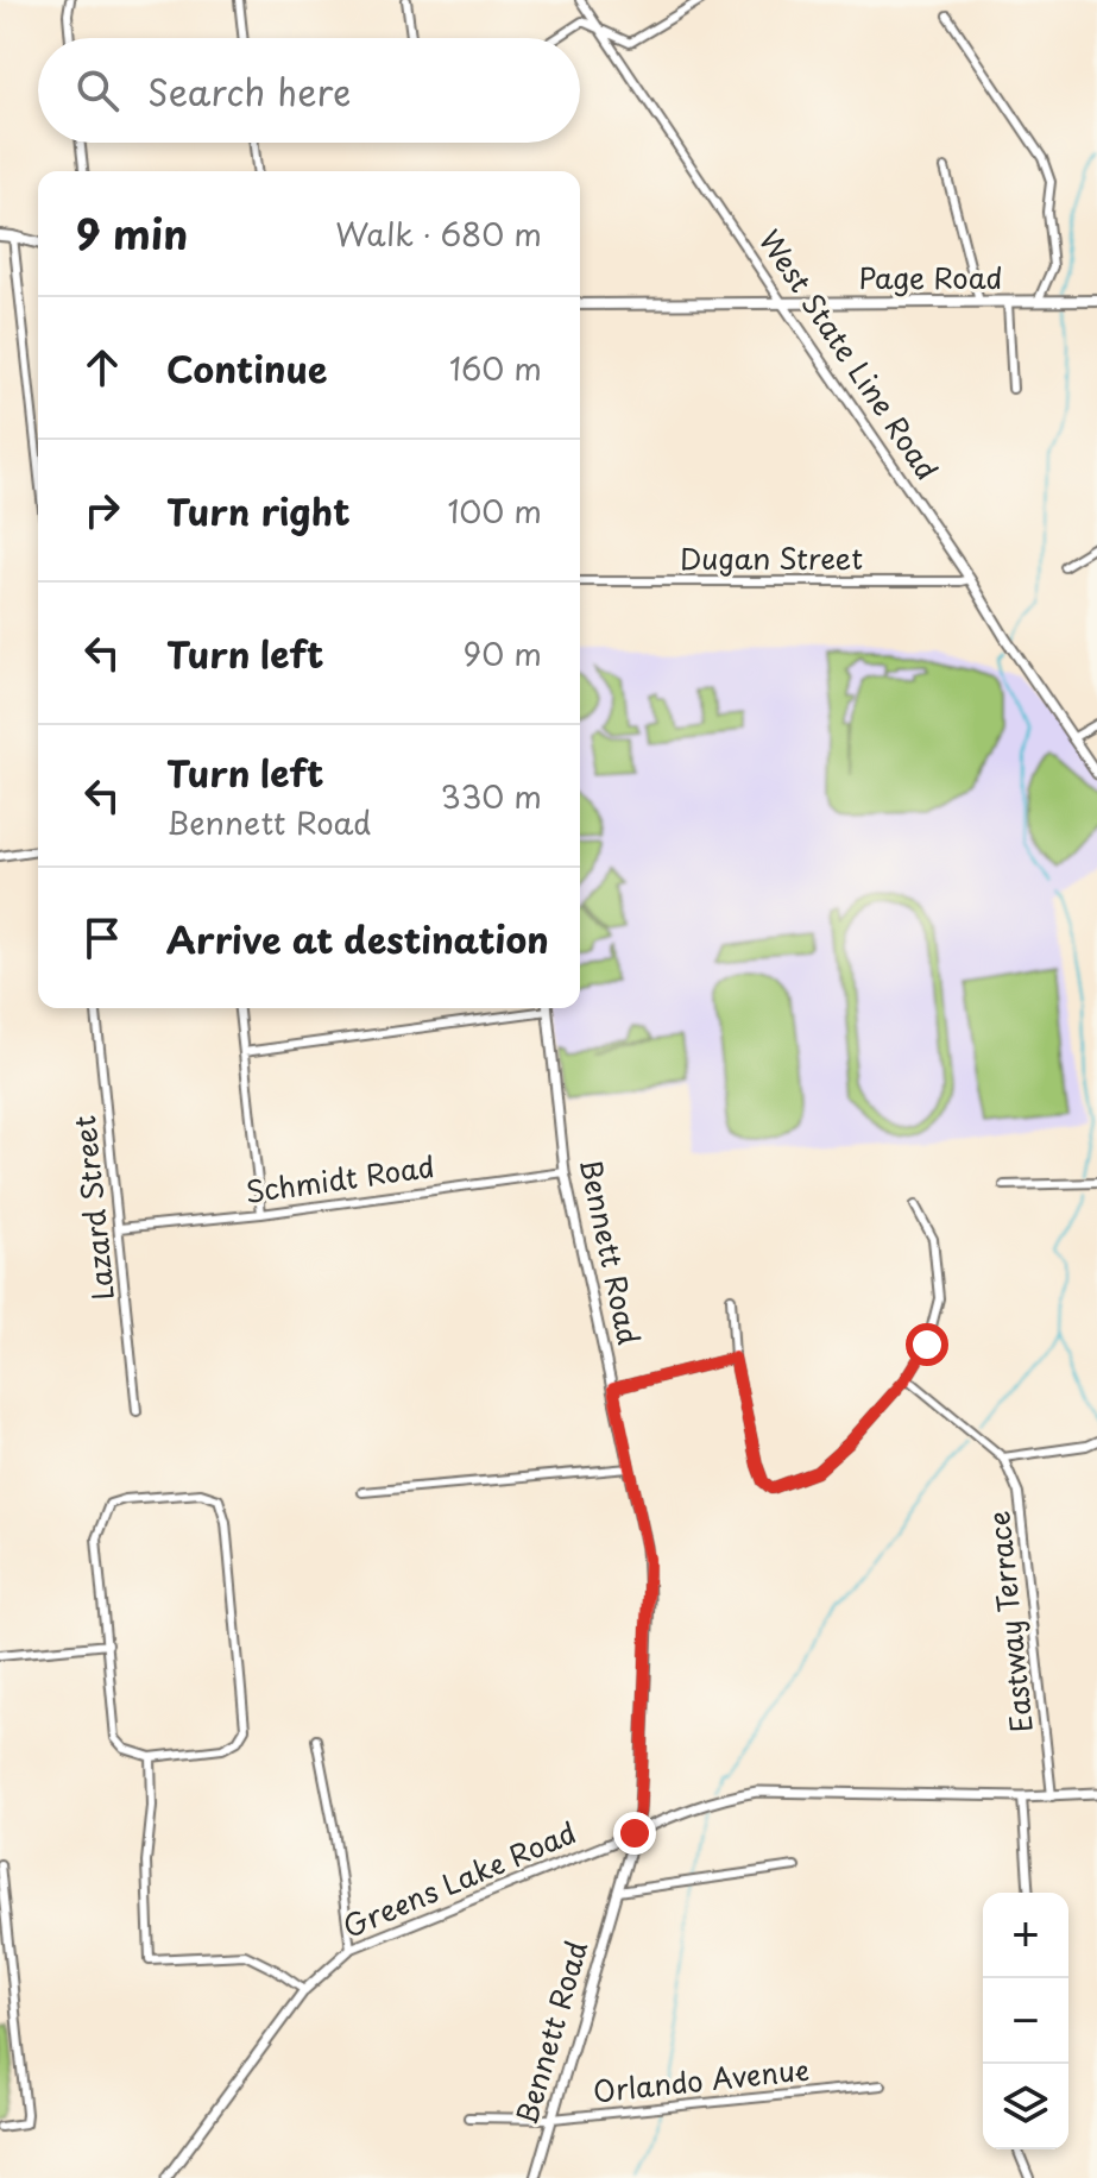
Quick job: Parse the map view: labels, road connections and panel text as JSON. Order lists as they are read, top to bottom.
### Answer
{
  "streets": {
    "main road": ["Page Road"],
    "street": [
      "West State Line Road",
      "Dugan Street",
      "Schmidt Road",
      "Lazard Street",
      "Bennett Road",
      "Eastway Terrace",
      "Greens Lake Road",
      "Orlando Avenue"
    ]
  },
  "crossings": [
    ["Page Road", "West State Line Road"],
    ["West State Line Road", "Dugan Street"],
    ["Schmidt Road", "Lazard Street"],
    ["Schmidt Road", "Bennett Road"],
    ["Bennett Road", "Greens Lake Road"],
    ["Bennett Road", "Orlando Avenue"],
    ["Eastway Terrace", "Greens Lake Road"]
  ],
  "page": {
    "search": "Search here",
    "heading": ["9 min", "Walk · 680 m"],
    "list": [
      ["Continue", "160 m"],
      ["Turn right", "100 m"],
      ["Turn left", "90 m"],
      ["Turn left", "Bennett Road", "330 m"],
      "Arrive at destination"
    ],
    "map_buttons": ["+", "−"]
  }
}
